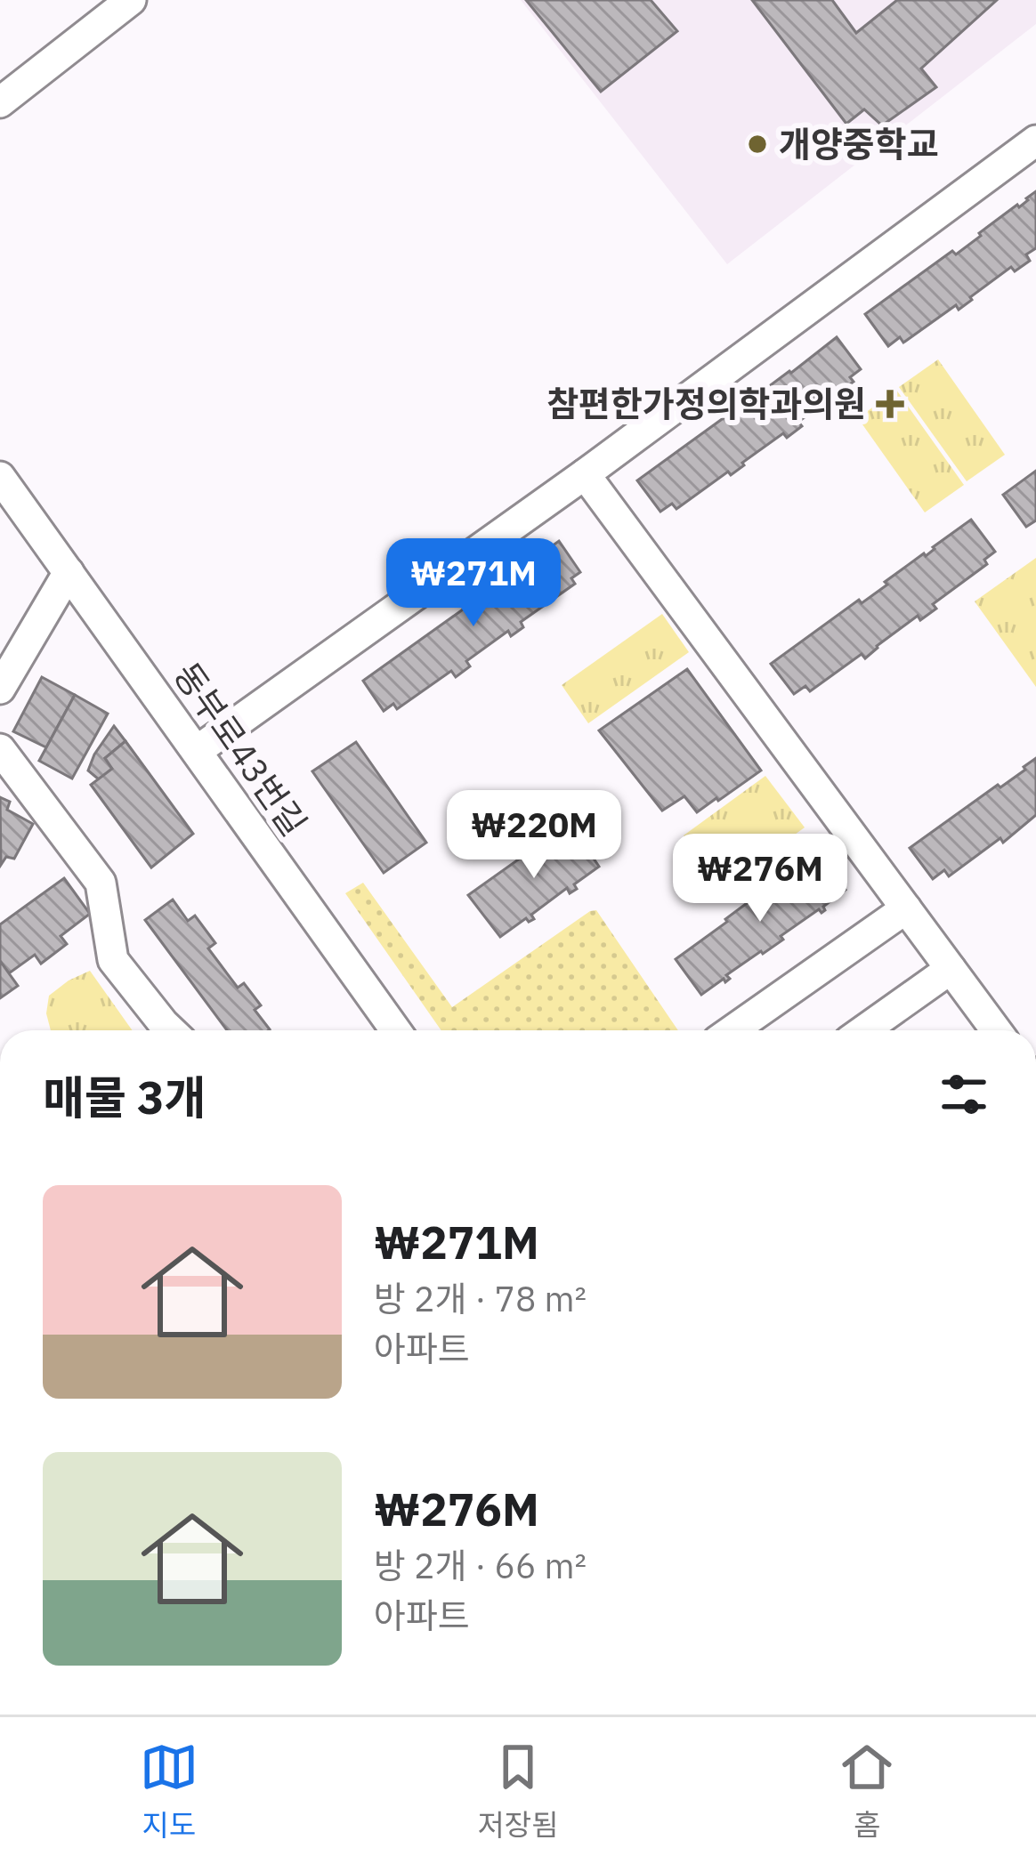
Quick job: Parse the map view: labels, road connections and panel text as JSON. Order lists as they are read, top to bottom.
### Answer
{
  "streets": {
    "street": ["동부로43번길"]
  },
  "places": {
    "other": ["개양중학교"],
    "health": ["참편한가정의학과의원"]
  },
  "page": {
    "price": ["₩271M", "₩220M", "₩276M"],
    "heading": "매물 3개",
    "list": [
      {
        "name": "₩271M",
        "note": "방 2개 · 78 m² · 아파트"
      },
      {
        "name": "₩276M",
        "note": "방 2개 · 66 m² · 아파트"
      }
    ],
    "tabs": ["지도", "저장됨", "홈"]
  }
}
